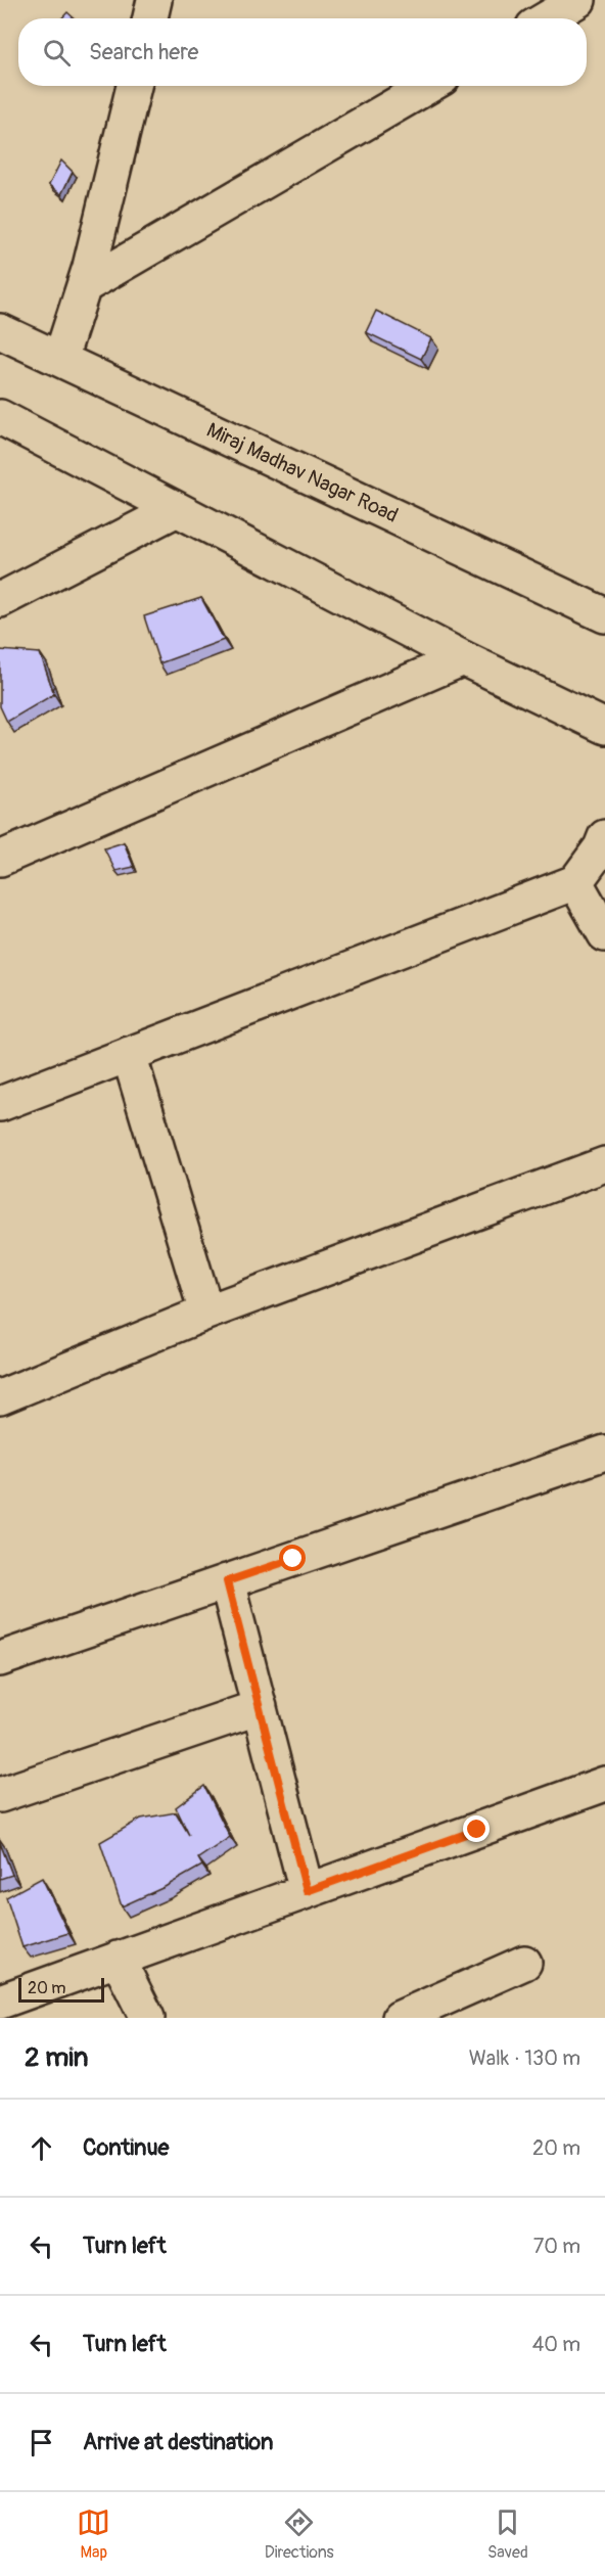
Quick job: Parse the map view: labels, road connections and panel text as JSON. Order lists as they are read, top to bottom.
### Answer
{
  "streets": {
    "street": ["Miraj Madhav Nagar Road"]
  },
  "scale_bar": "20 m",
  "page": {
    "search": "Search here",
    "scale": "20 m",
    "heading": ["2 min", "Walk · 130 m"],
    "list": [
      ["Continue", "20 m"],
      ["Turn left", "70 m"],
      ["Turn left", "40 m"],
      "Arrive at destination"
    ],
    "nav": ["Map", "Directions", "Saved"]
  }
}
